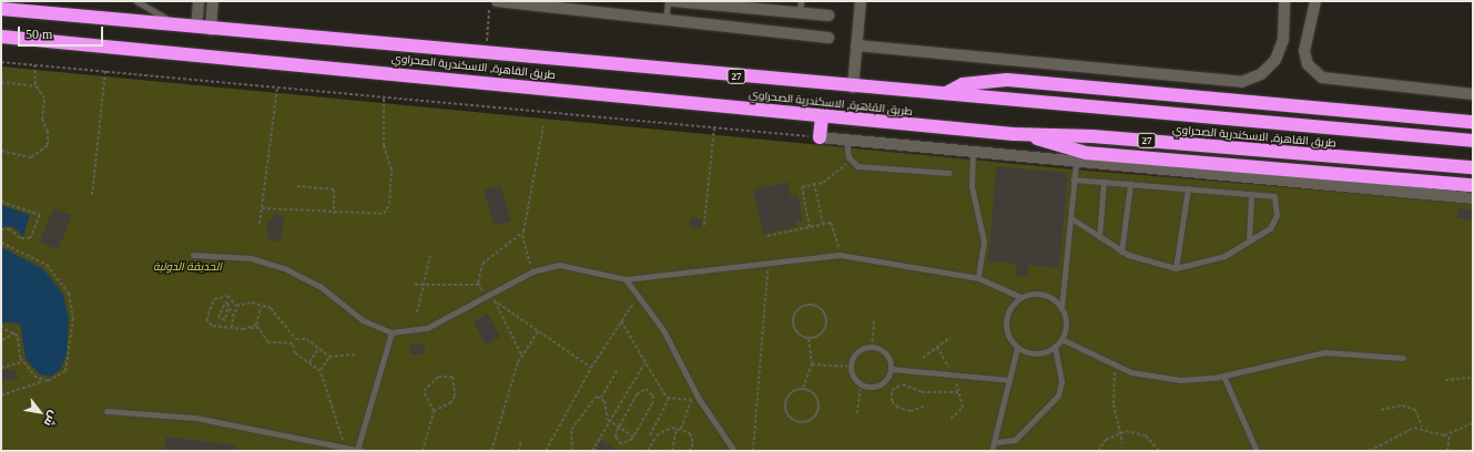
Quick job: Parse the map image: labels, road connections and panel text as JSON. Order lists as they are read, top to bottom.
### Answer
{
  "streets": {
    "highway": ["طريق القاهرة, الاسكندرية الصحراوي", "27"]
  },
  "parks": ["الحديقة الدولية"],
  "scale_bar": "50 m",
  "north": "bottom right"
}
